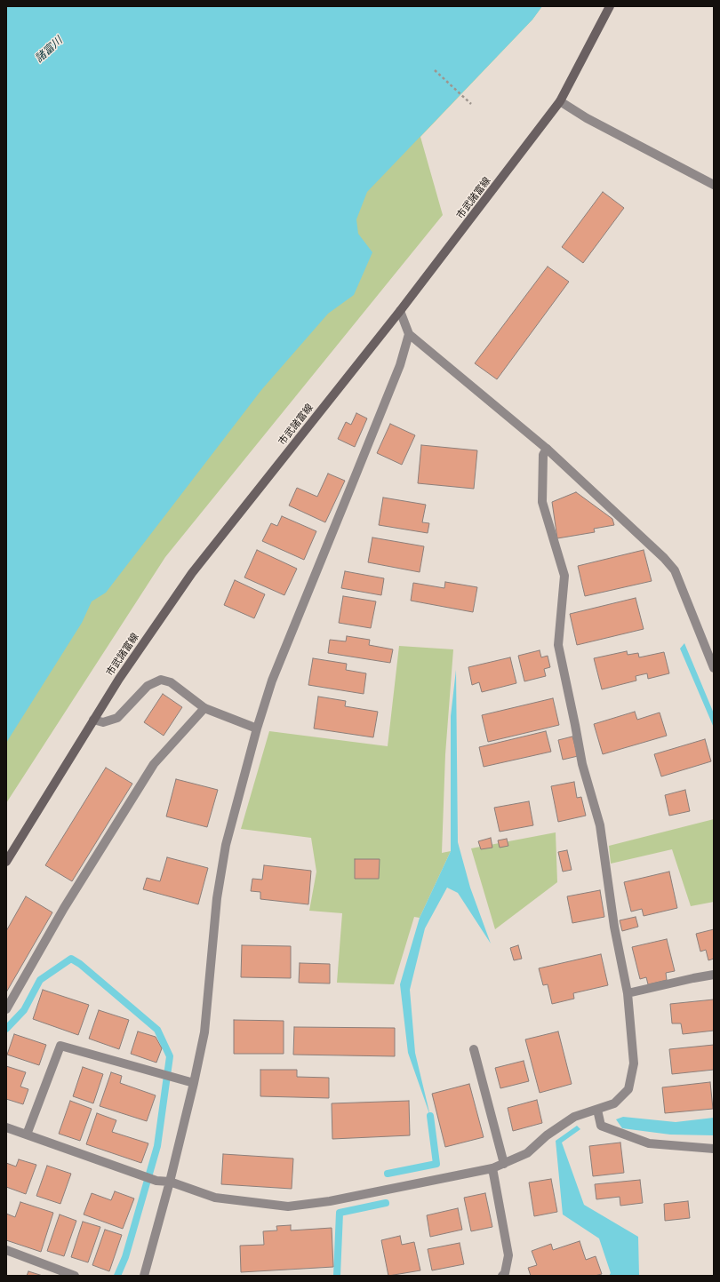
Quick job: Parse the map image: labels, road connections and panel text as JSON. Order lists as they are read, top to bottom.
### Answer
{
  "streets": {
    "main road": ["市武諸富線"]
  },
  "water": ["諸富川"]
}
